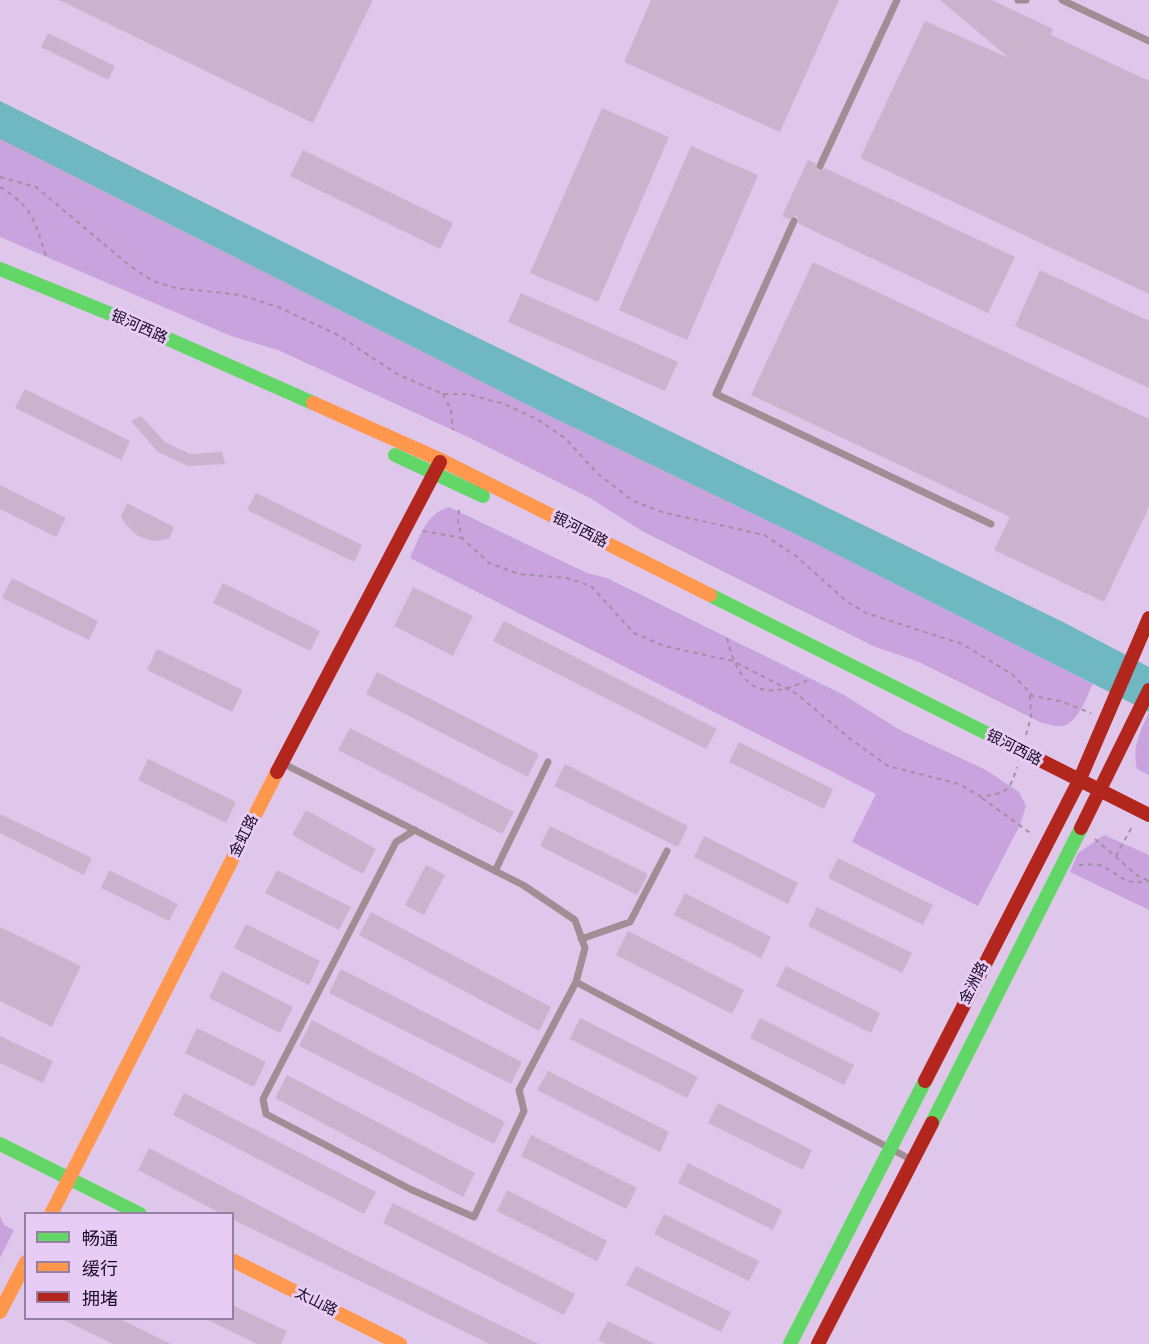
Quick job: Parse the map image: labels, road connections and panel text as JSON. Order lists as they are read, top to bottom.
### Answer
{
  "streets": {
    "main road": [
      "银河西路",
      "金虹路",
      "金洲路",
      "太山路"
    ]
  },
  "crossings": [
    ["银河西路", "金虹路"],
    ["银河西路", "金洲路"]
  ],
  "legend": ["畅通", "缓行", "拥堵"]
}
